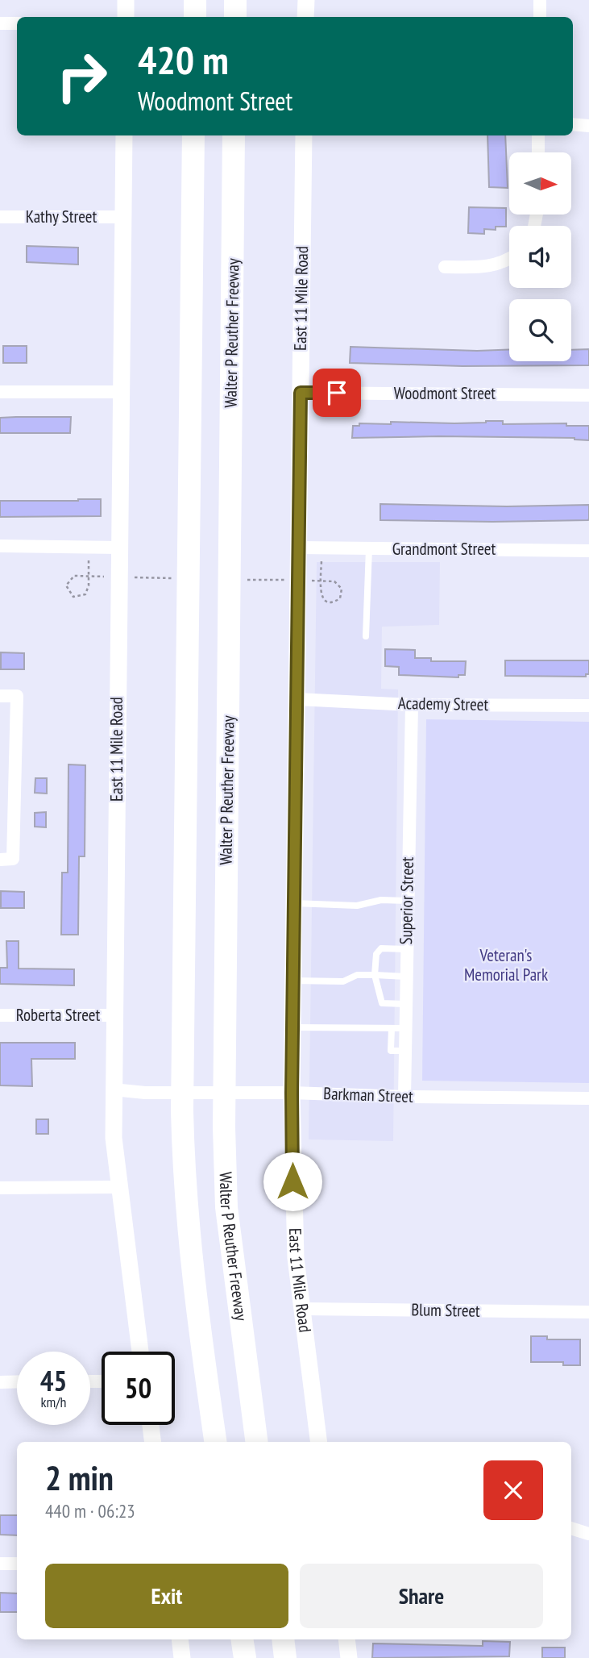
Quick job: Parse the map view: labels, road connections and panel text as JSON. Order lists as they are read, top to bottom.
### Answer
{
  "streets": {
    "highway": ["Walter P Reuther Freeway"],
    "main road": ["East 11 Mile Road"],
    "street": [
      "Kathy Street",
      "Woodmont Street",
      "Grandmont Street",
      "Academy Street",
      "Superior Street",
      "Roberta Street",
      "Barkman Street",
      "Blum Street"
    ]
  },
  "crossings": [
    ["Kathy Street", "East 11 Mile Road"],
    ["East 11 Mile Road", "Woodmont Street"],
    ["East 11 Mile Road", "Grandmont Street"],
    ["East 11 Mile Road", "Academy Street"],
    ["East 11 Mile Road", "Roberta Street"],
    ["East 11 Mile Road", "Barkman Street"],
    ["East 11 Mile Road", "Blum Street"],
    ["Academy Street", "Superior Street"],
    ["Superior Street", "Barkman Street"]
  ],
  "parks": ["Veteran's Memorial Park"],
  "north": "right",
  "page": {
    "turn": ["420 m", "Woodmont Street"],
    "speed": "45 km/h",
    "limit": "50",
    "heading": ["2 min", "440 m · 06:23"],
    "buttons": ["Exit", "Share"]
  }
}
